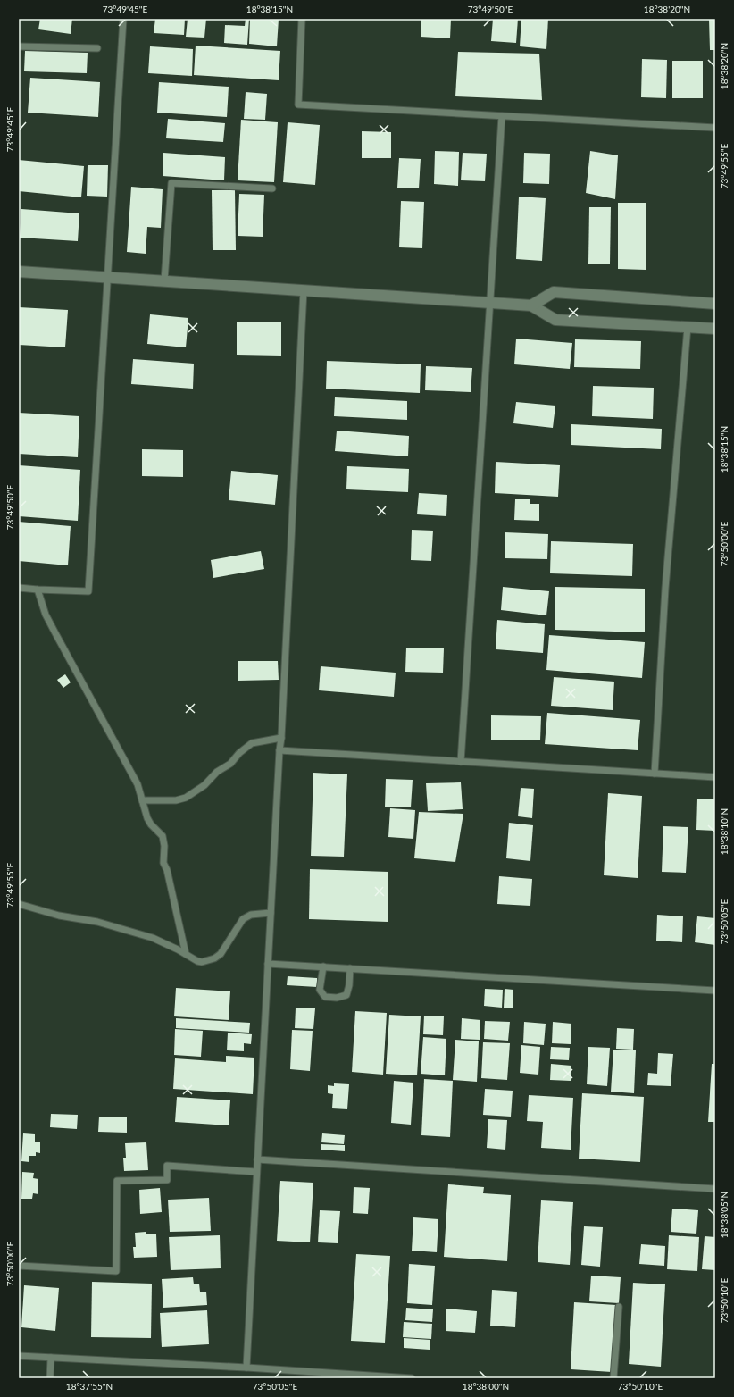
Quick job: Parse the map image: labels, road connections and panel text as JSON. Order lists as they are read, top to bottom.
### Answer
{
  "coordinates": [
    "73°49'45\"E",
    "18°38'15\"N",
    "73°49'50\"E",
    "18°38'20\"N",
    "73°49'55\"E",
    "73°50'00\"E",
    "18°38'10\"N",
    "73°50'05\"E",
    "18°38'05\"N",
    "73°50'10\"E",
    "18°37'55\"N",
    "18°38'00\"N"
  ]
}
